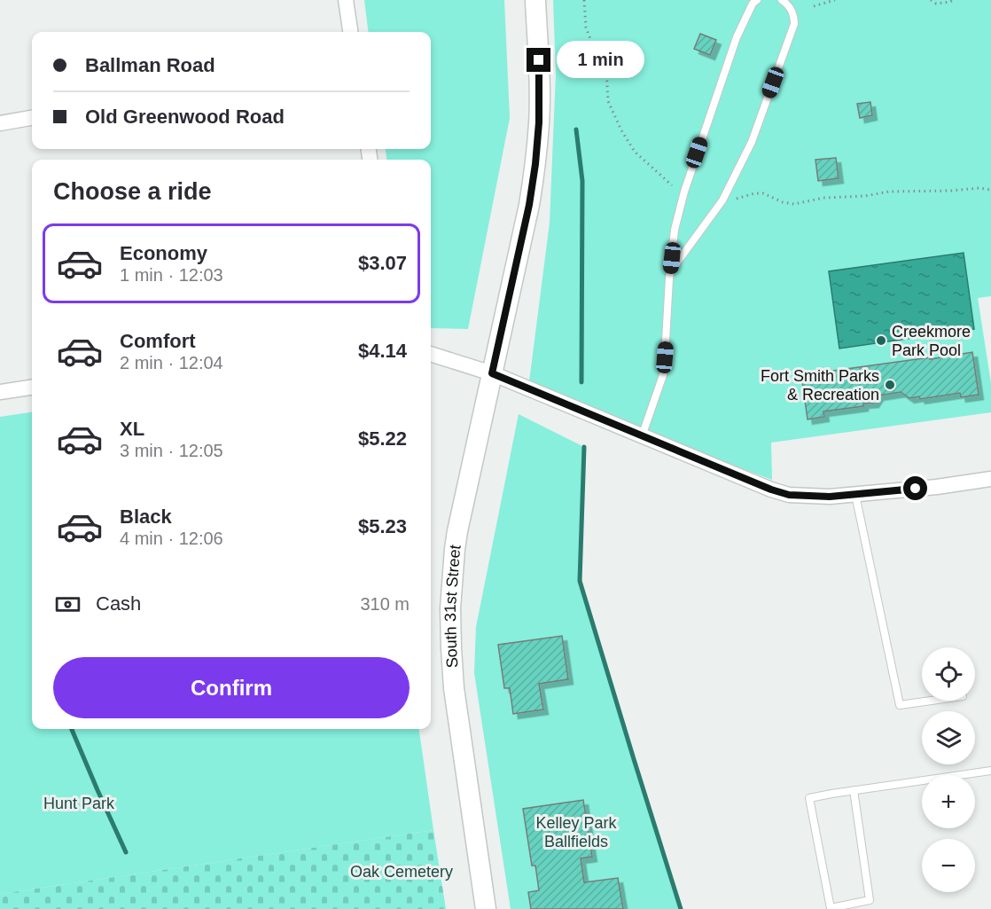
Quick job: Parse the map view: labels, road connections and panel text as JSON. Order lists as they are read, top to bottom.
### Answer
{
  "streets": {
    "main road": ["South 31st Street"]
  },
  "parks": ["Hunt Park", "Kelley Park Ballfields", "Oak Cemetery"],
  "places": ["Creekmore Park Pool", "Fort Smith Parks & Recreation"],
  "page": {
    "banner": ["Ballman Road", "Old Greenwood Road"],
    "bubble": "1 min",
    "heading": "Choose a ride",
    "list": [
      {
        "name": "Economy",
        "note": "1 min · 12:03",
        "value": "$3.07"
      },
      {
        "name": "Comfort",
        "note": "2 min · 12:04",
        "value": "$4.14"
      },
      {
        "name": "XL",
        "note": "3 min · 12:05",
        "value": "$5.22"
      },
      {
        "name": "Black",
        "note": "4 min · 12:06",
        "value": "$5.23"
      }
    ],
    "pay": ["Cash", "310 m"],
    "buttons": "Confirm",
    "map_buttons": ["+", "−"]
  }
}
